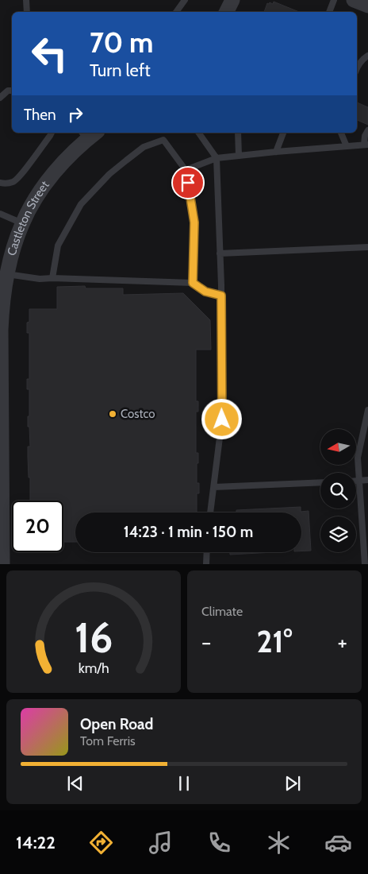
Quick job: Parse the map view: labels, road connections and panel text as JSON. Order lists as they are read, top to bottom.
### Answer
{
  "streets": {
    "street": ["Castleton Street"]
  },
  "places": ["Costco"],
  "north": "left",
  "page": {
    "turn": ["70 m", "Turn left"],
    "then": "Then",
    "limit": "20",
    "trip": "14:23 · 1 min · 150 m",
    "tile": "Climate",
    "heat": ["−", "21°", "+"],
    "song": ["Open Road", "Tom Ferris"],
    "tabs": "14:22",
    "gauge": ["16", "km/h"]
  }
}
